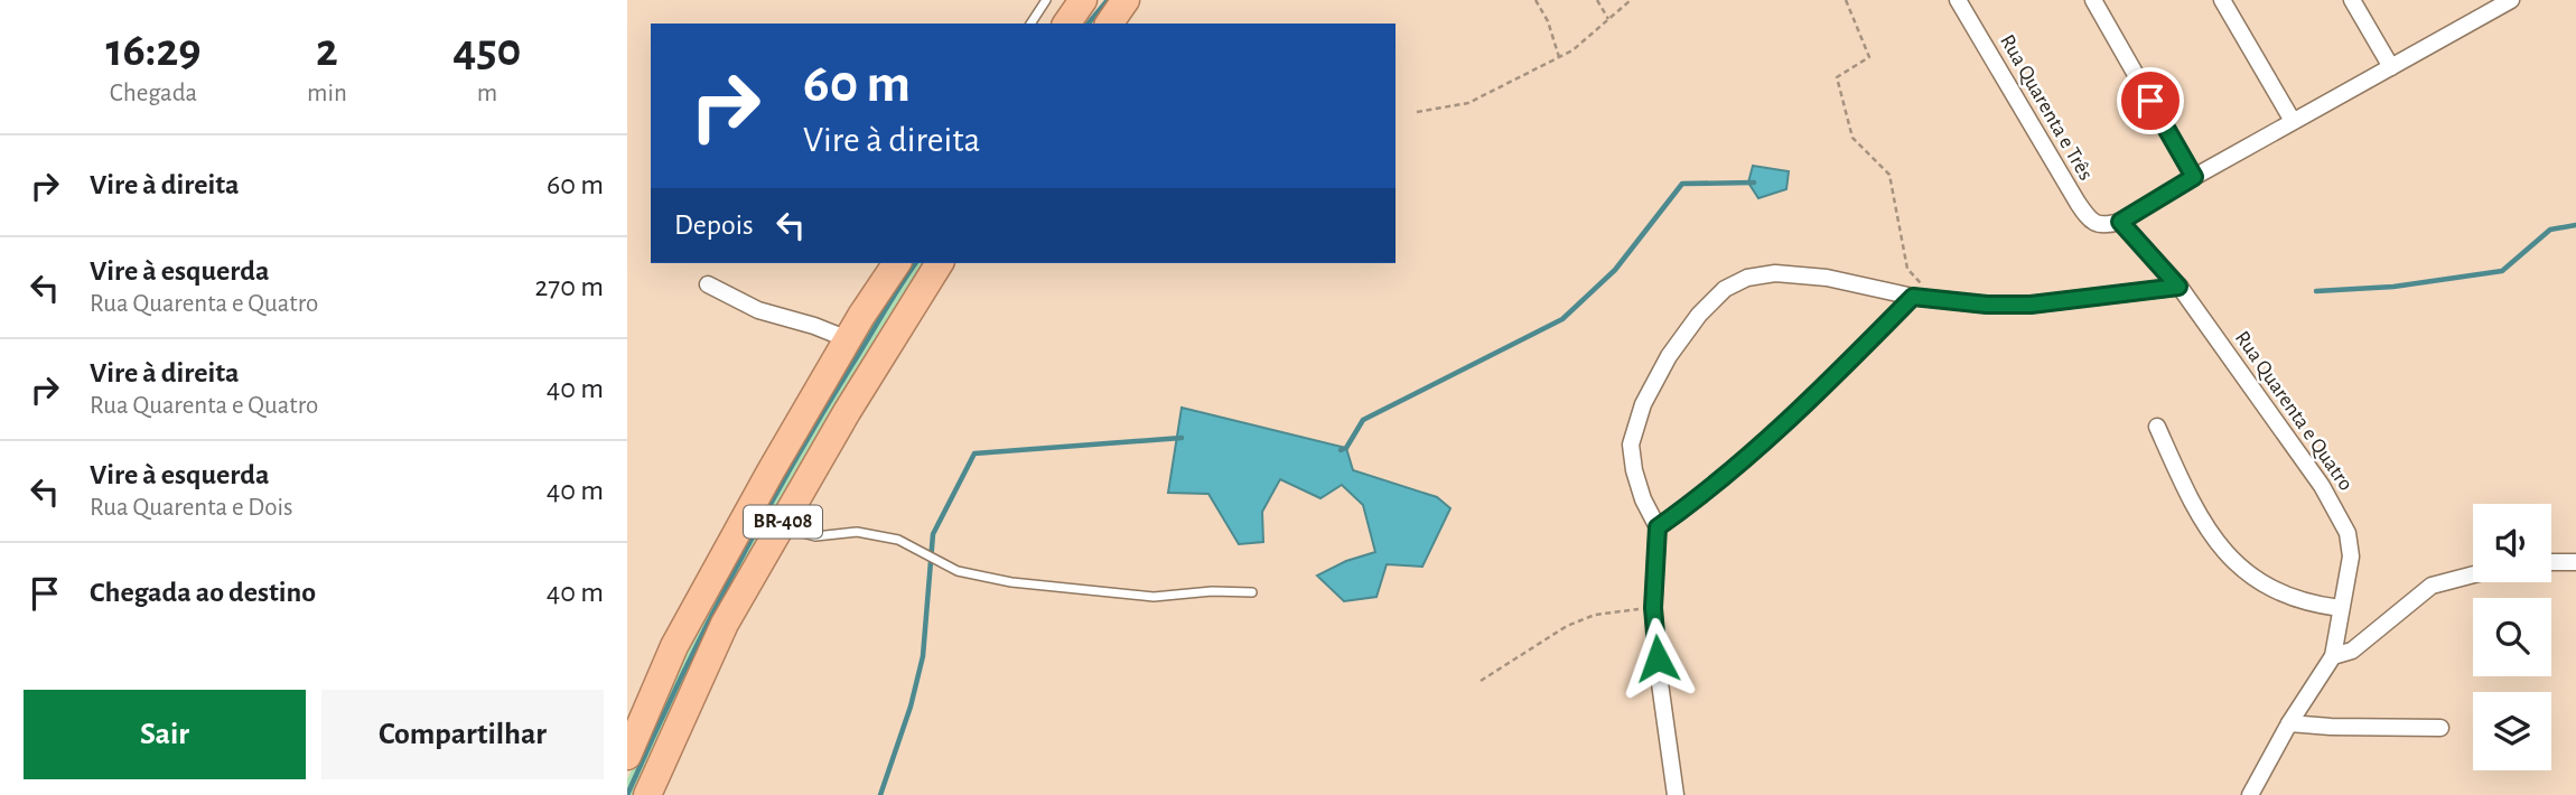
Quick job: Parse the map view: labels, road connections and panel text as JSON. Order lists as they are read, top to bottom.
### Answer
{
  "streets": {
    "highway": ["BR-408"],
    "street": ["Rua Quarenta e Três", "Rua Quarenta e Quatro"]
  },
  "crossings": [
    ["Rua Quarenta e Três", "Rua Quarenta e Quatro"]
  ],
  "page": {
    "eta": [
      "16:29",
      "Chegada",
      "2",
      "min",
      "450",
      "m"
    ],
    "turn": ["60 m", "Vire à direita"],
    "list": [
      {
        "name": "Vire à direita",
        "value": "60 m"
      },
      {
        "name": "Vire à esquerda",
        "note": "Rua Quarenta e Quatro",
        "value": "270 m"
      },
      {
        "name": "Vire à direita",
        "note": "Rua Quarenta e Quatro",
        "value": "40 m"
      },
      {
        "name": "Vire à esquerda",
        "note": "Rua Quarenta e Dois",
        "value": "40 m"
      },
      {
        "name": "Chegada ao destino",
        "value": "40 m"
      }
    ],
    "then": "Depois",
    "buttons": ["Sair", "Compartilhar"]
  }
}
